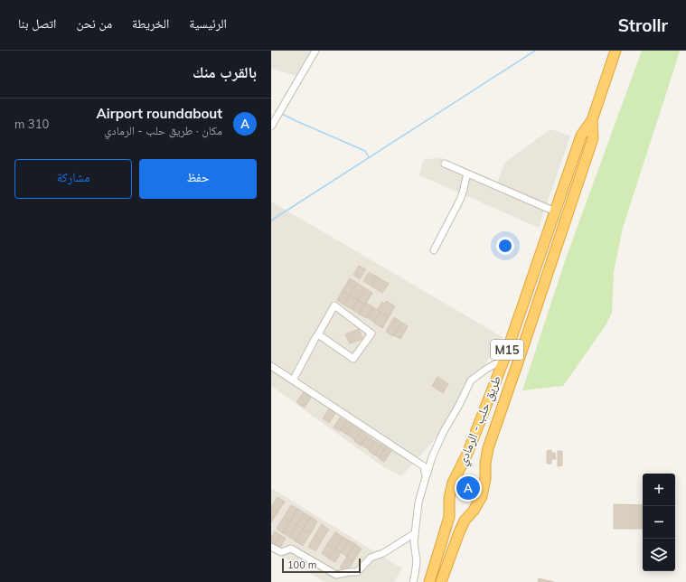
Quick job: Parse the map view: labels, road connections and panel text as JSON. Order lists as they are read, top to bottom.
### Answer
{
  "streets": {
    "highway": ["M15", "طريق حلب - الرمادي"]
  },
  "scale_bar": "100 m",
  "page": {
    "header": "Strollr",
    "nav": [
      "الرئيسية",
      "الخريطة",
      "من نحن",
      "اتصل بنا"
    ],
    "heading": "بالقرب منك",
    "list": [
      {
        "mark": "A",
        "name": "Airport roundabout",
        "note": "مكان · طريق حلب - الرمادي",
        "value": "310 m"
      }
    ],
    "buttons": ["حفظ", "مشاركة"],
    "map_buttons": ["+", "−"],
    "pins": "A",
    "scale": "100 m"
  }
}
